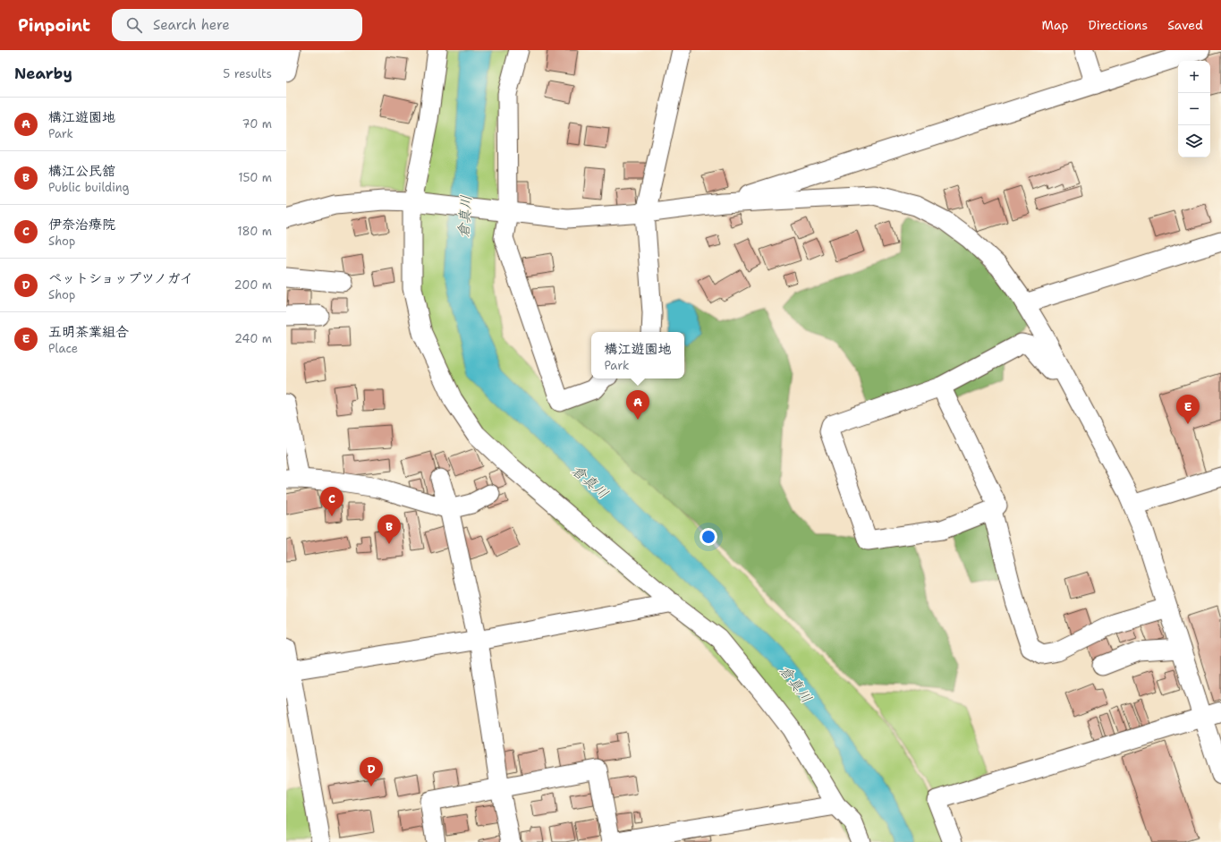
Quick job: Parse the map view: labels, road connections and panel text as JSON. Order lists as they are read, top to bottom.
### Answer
{
  "water": ["倉真川"],
  "page": {
    "header": "Pinpoint",
    "search": "Search here",
    "nav": ["Map", "Directions", "Saved"],
    "heading": ["Nearby", "5 results"],
    "map_buttons": ["+", "−"],
    "list": [
      {
        "mark": "A",
        "name": "構江遊園地",
        "note": "Park",
        "value": "70 m"
      },
      {
        "mark": "B",
        "name": "構江公民舘",
        "note": "Public building",
        "value": "150 m"
      },
      {
        "mark": "C",
        "name": "伊奈治療院",
        "note": "Shop",
        "value": "180 m"
      },
      {
        "mark": "D",
        "name": "ペットショップツノガイ",
        "note": "Shop",
        "value": "200 m"
      },
      {
        "mark": "E",
        "name": "五明茶業組合",
        "note": "Place",
        "value": "240 m"
      }
    ],
    "popup": ["構江遊園地", "Park"],
    "pins": [
      "A",
      "E",
      "C",
      "B",
      "D"
    ]
  }
}
